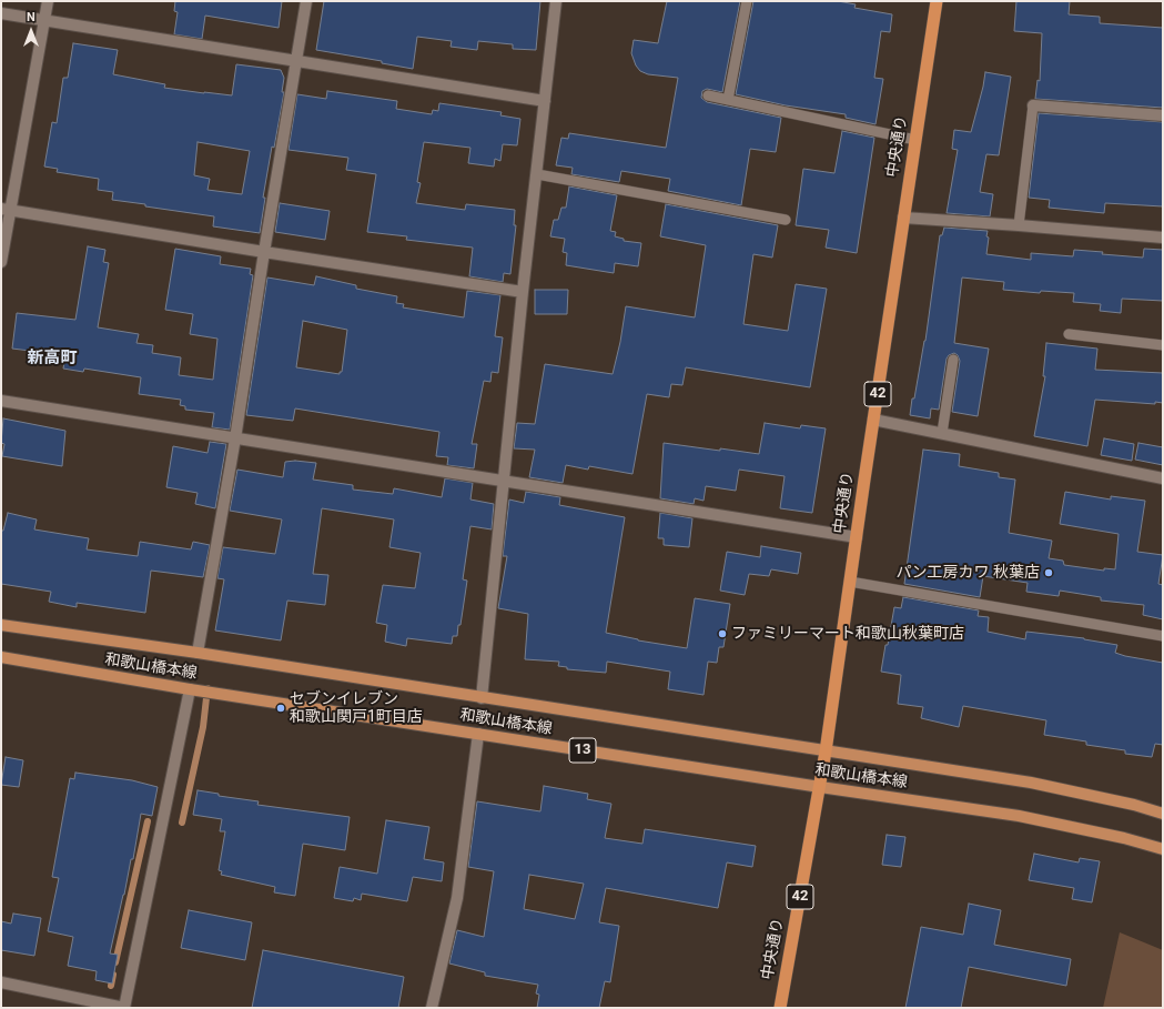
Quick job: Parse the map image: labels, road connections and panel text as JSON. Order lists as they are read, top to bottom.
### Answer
{
  "streets": {
    "highway": ["中央通り", "42"],
    "main road": ["和歌山橋本線", "13"]
  },
  "crossings": [
    ["中央通り", "和歌山橋本線"]
  ],
  "districts": ["新高町"],
  "places": ["パン工房カワ 秋葉店", "ファミリーマート和歌山秋葉町店", "セブンイレブン 和歌山関戸1町目店"],
  "north": "top"
}
